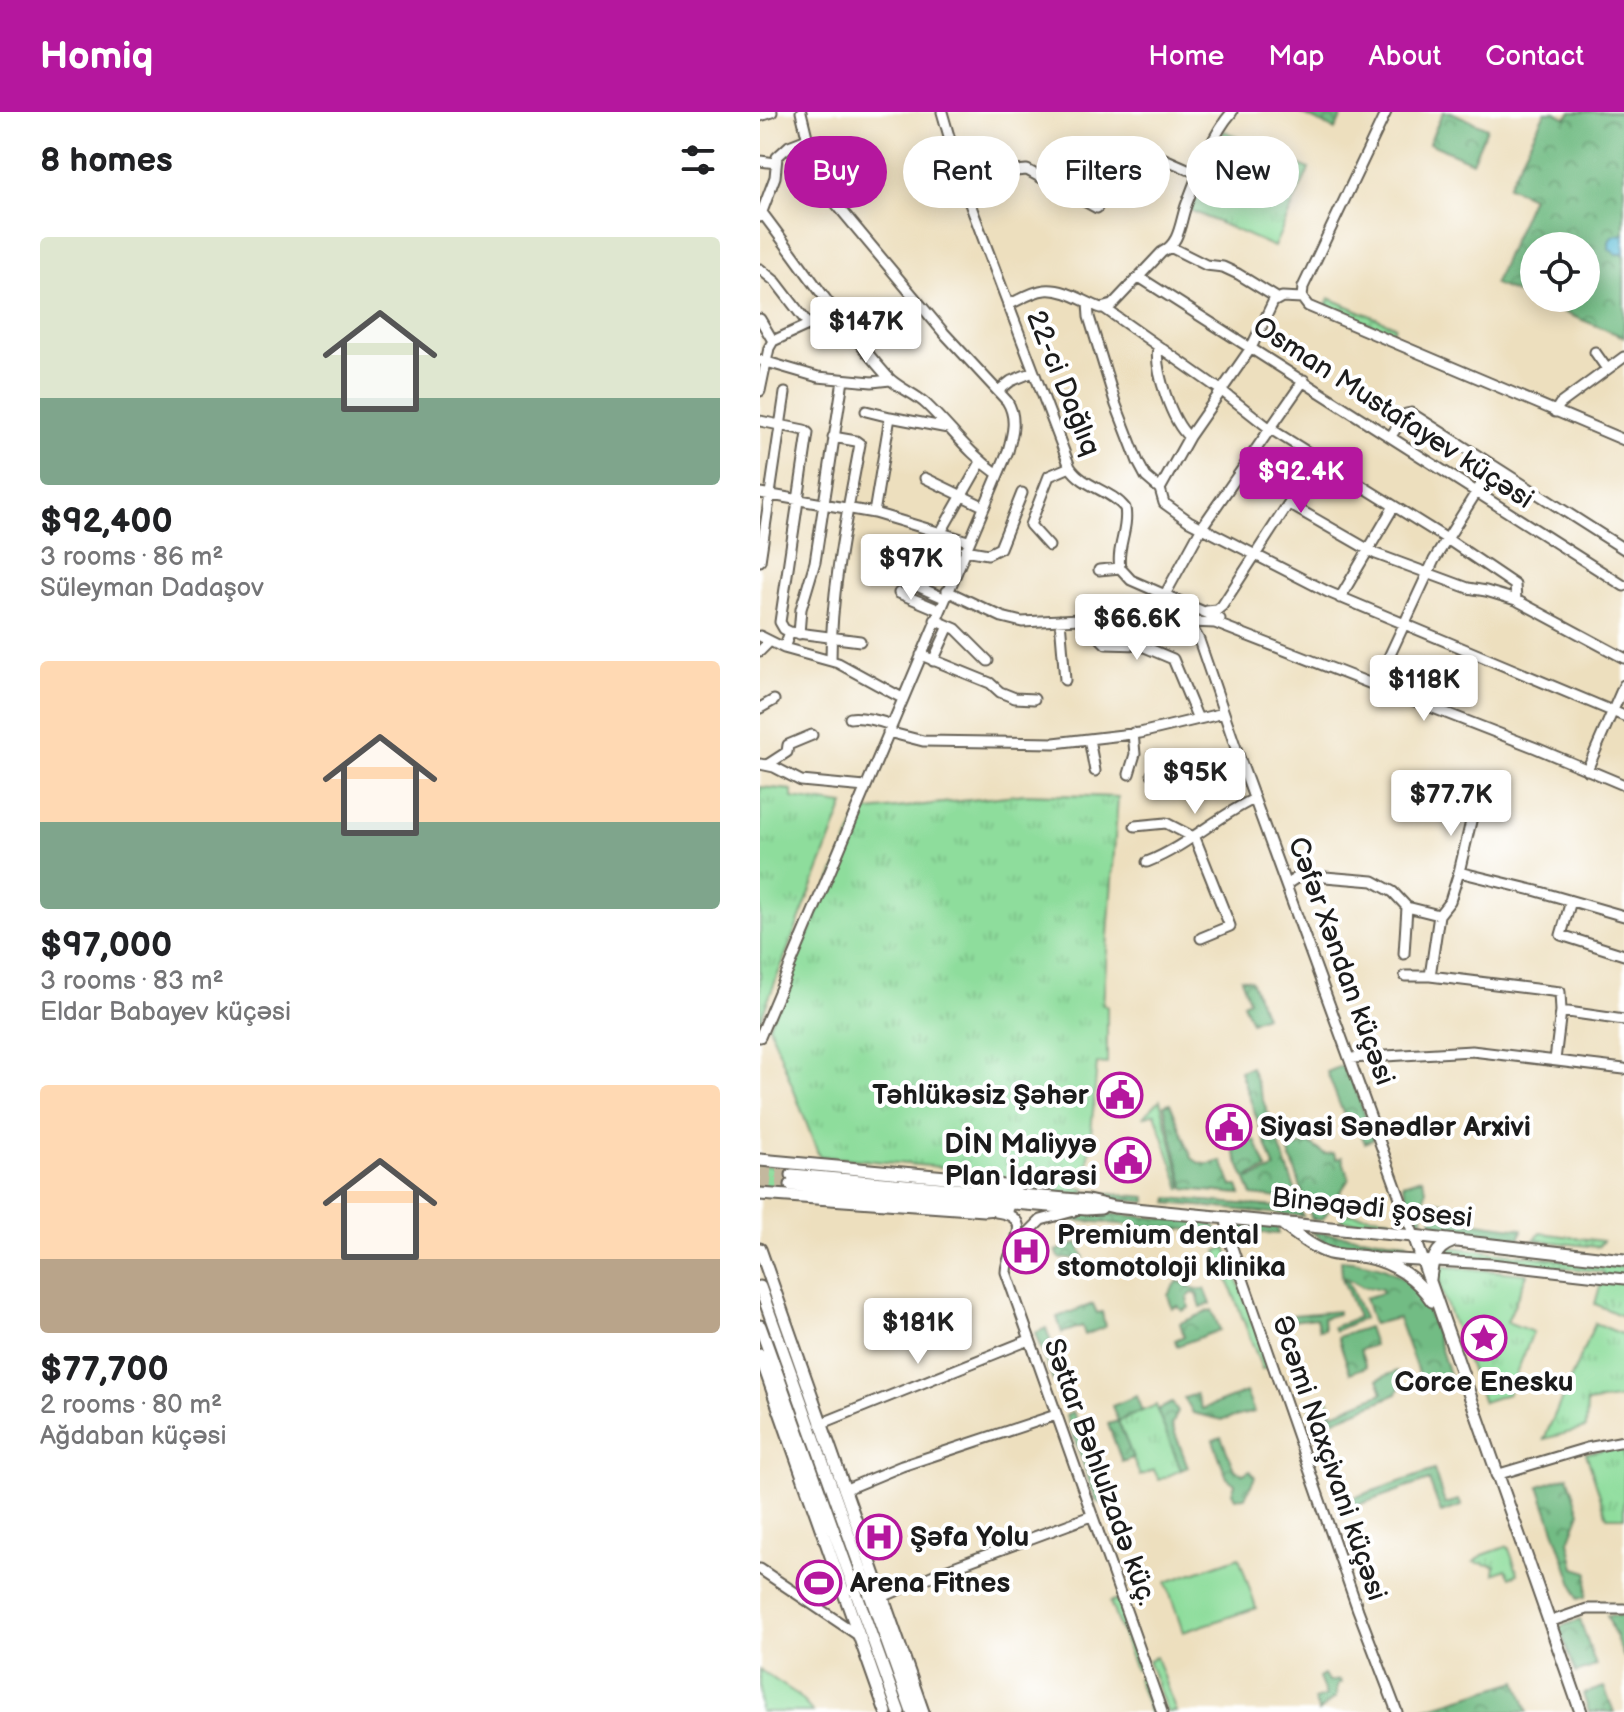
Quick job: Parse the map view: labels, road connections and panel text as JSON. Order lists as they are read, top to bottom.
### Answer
{
  "streets": {
    "main road": ["Binəqədi şosesi"],
    "street": [
      "22-ci Dağlıq",
      "Osman Mustafayev küçəsi",
      "Cəfər Xəndan küçəsi",
      "Əcəmi Naxçivani küçəsi",
      "Səttar Bəhlulzadə küç."
    ]
  },
  "crossings": [
    ["Cəfər Xəndan küçəsi", "Binəqədi şosesi"],
    ["Binəqədi şosesi", "Əcəmi Naxçivani küçəsi"]
  ],
  "places": {
    "public building": ["Təhlükəsiz Şəhər", "Siyasi Sənədlər Arxivi", "DİN Maliyyə Plan İdarəsi"],
    "hospital": ["Premium dental stomotoloji klinika", "Şəfa Yolu"],
    "place": ["Corce Enesku"],
    "sports": ["Arena Fitnes"]
  },
  "page": {
    "header": "Homiq",
    "nav": [
      "Home",
      "Map",
      "About",
      "Contact"
    ],
    "heading": "8 homes",
    "chip": [
      "Buy",
      "Rent",
      "Filters",
      "New"
    ],
    "list": [
      {
        "name": "$92,400",
        "note": "3 rooms · 86 m² · Süleyman Dadaşov"
      },
      {
        "name": "$97,000",
        "note": "3 rooms · 83 m² · Eldar Babayev küçəsi"
      },
      {
        "name": "$77,700",
        "note": "2 rooms · 80 m² · Ağdaban küçəsi"
      }
    ],
    "price": [
      "$147K",
      "$92.4K",
      "$97K",
      "$66.6K",
      "$118K",
      "$95K",
      "$77.7K",
      "$181K"
    ]
  }
}
